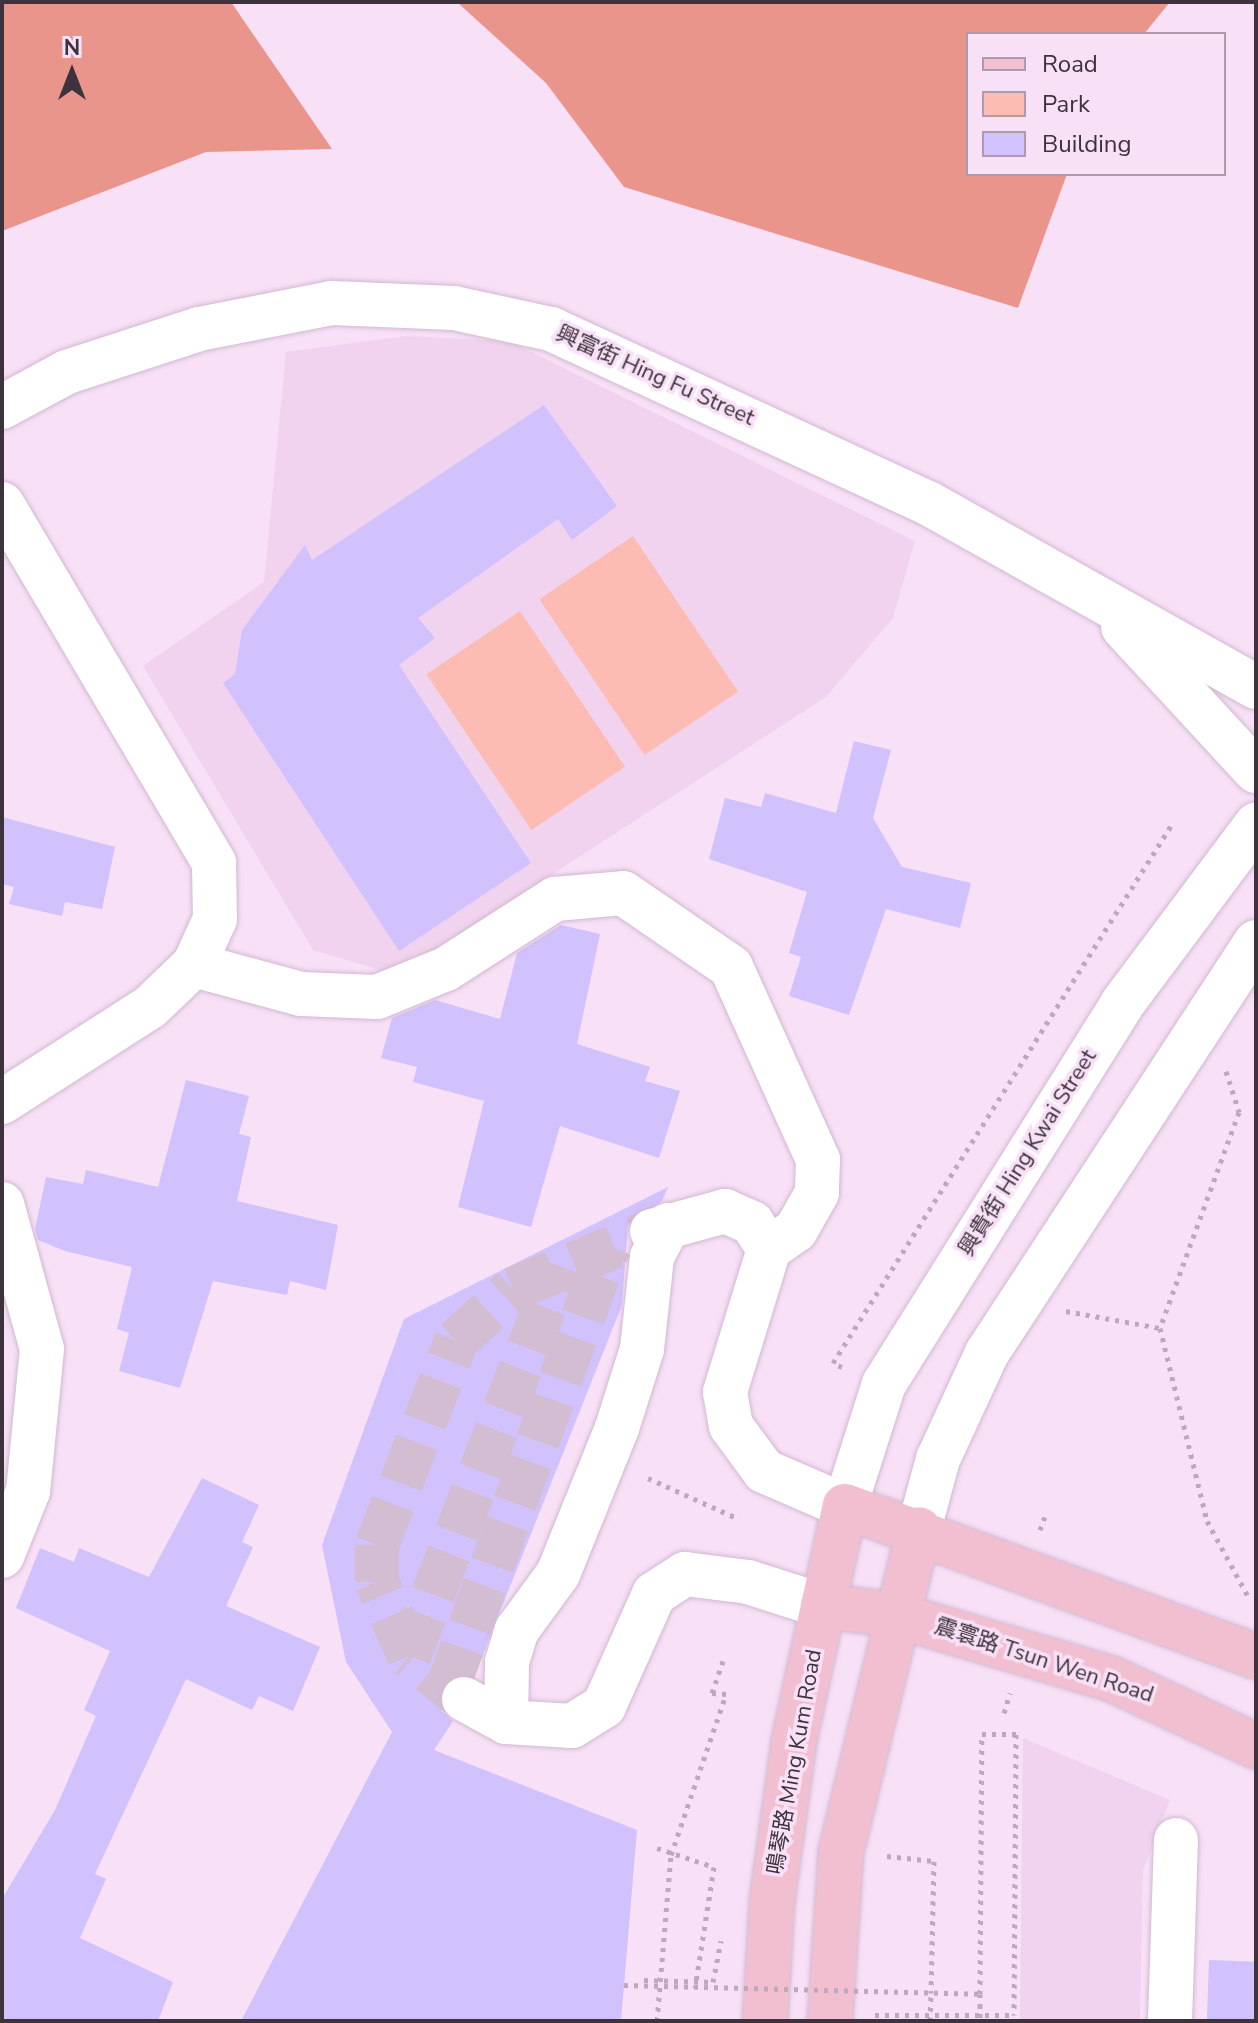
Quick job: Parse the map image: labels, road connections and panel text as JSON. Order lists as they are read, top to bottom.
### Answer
{
  "streets": {
    "main road": ["震寰路 Tsun Wen Road", "鳴琴路 Ming Kum Road"],
    "street": ["興富街 Hing Fu Street", "興貴街 Hing Kwai Street"]
  },
  "crossings": [
    ["興貴街 Hing Kwai Street", "鳴琴路 Ming Kum Road"],
    ["震寰路 Tsun Wen Road", "鳴琴路 Ming Kum Road"]
  ],
  "legend": ["Road", "Park", "Building"],
  "north": "top"
}
